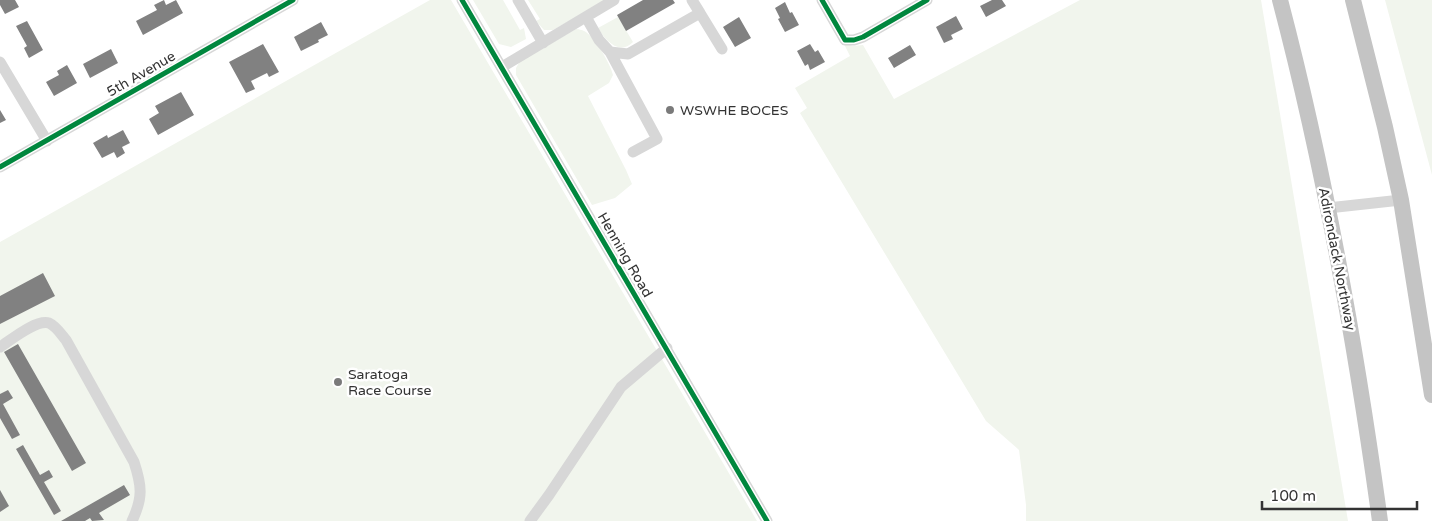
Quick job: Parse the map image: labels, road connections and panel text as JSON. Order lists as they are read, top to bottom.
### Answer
{
  "streets": {
    "highway": ["Adirondack Northway"],
    "street": ["5th Avenue", "Henning Road"]
  },
  "places": ["WSWHE BOCES", "Saratoga Race Course"],
  "scale_bar": "100 m"
}
